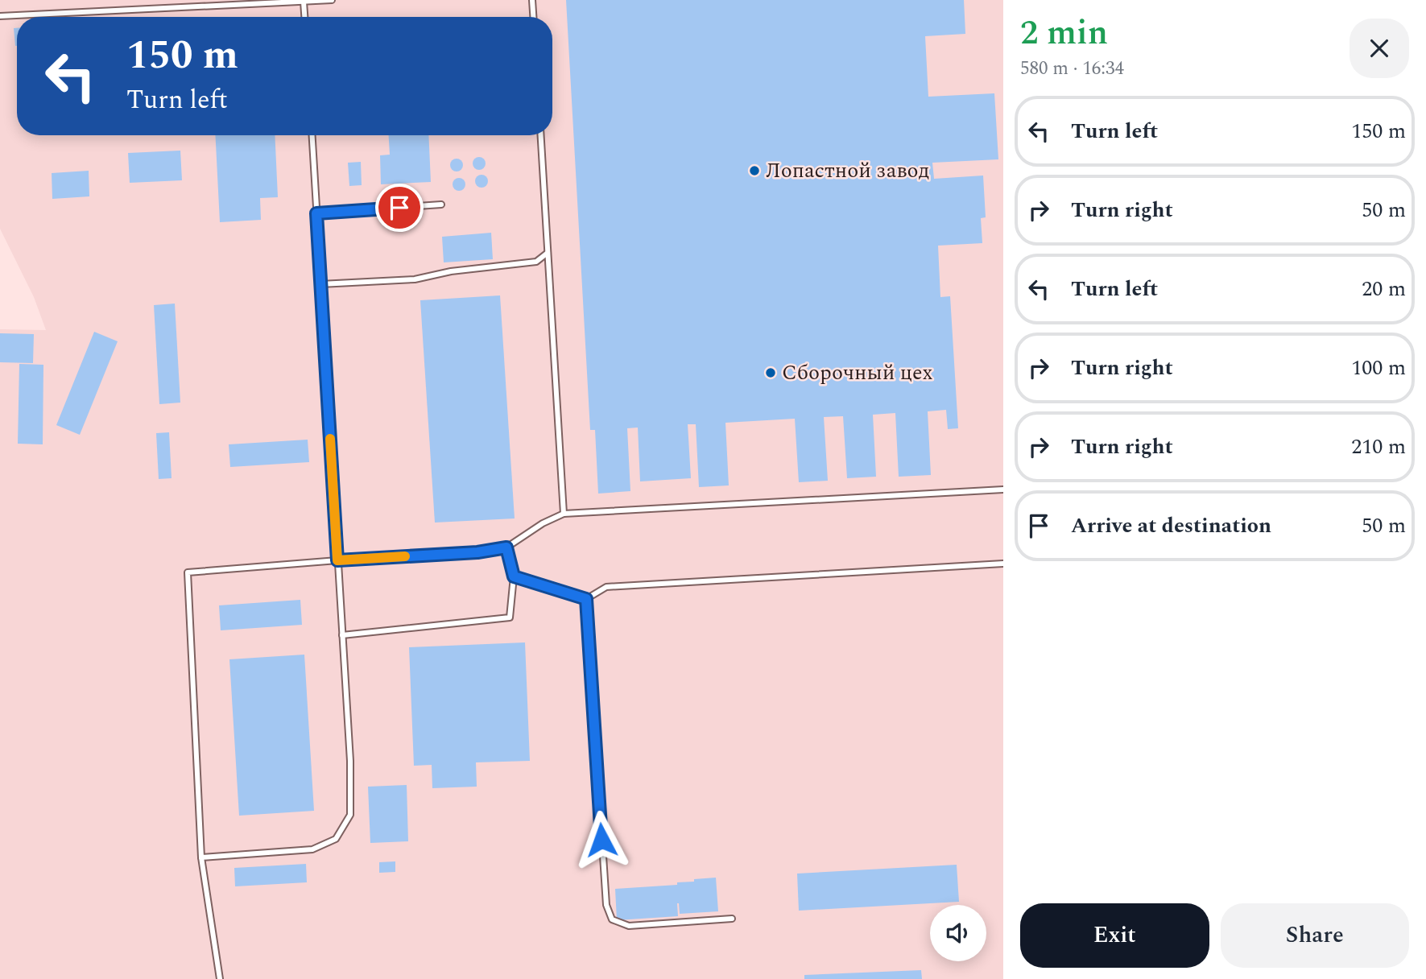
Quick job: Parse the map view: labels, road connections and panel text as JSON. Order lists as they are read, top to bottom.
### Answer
{
  "places": ["Лопастной завод", "Сборочный цех"],
  "page": {
    "heading": ["2 min", "580 m · 16:34"],
    "turn": ["150 m", "Turn left"],
    "list": [
      {
        "name": "Turn left",
        "value": "150 m"
      },
      {
        "name": "Turn right",
        "value": "50 m"
      },
      {
        "name": "Turn left",
        "value": "20 m"
      },
      {
        "name": "Turn right",
        "value": "100 m"
      },
      {
        "name": "Turn right",
        "value": "210 m"
      },
      {
        "name": "Arrive at destination",
        "value": "50 m"
      }
    ],
    "buttons": ["Exit", "Share"]
  }
}
